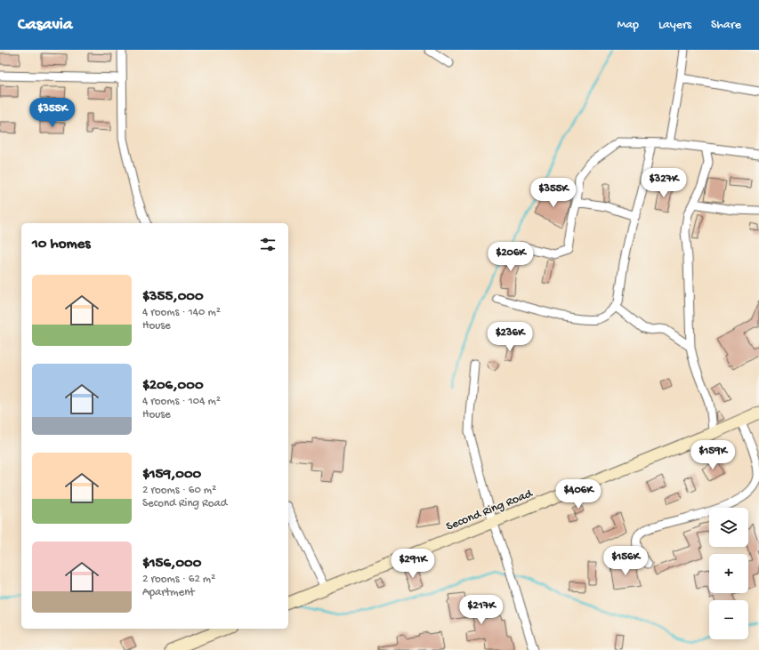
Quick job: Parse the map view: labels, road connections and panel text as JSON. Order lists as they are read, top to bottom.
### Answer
{
  "streets": {
    "main road": ["Second Ring Road"]
  },
  "page": {
    "header": "Casavia",
    "nav": ["Map", "Layers", "Share"],
    "price": [
      "$355K",
      "$327K",
      "$355K",
      "$206K",
      "$236K",
      "$159K",
      "$406K",
      "$156K",
      "$291K",
      "$217K"
    ],
    "heading": "10 homes",
    "list": [
      {
        "name": "$355,000",
        "note": "4 rooms · 140 m² · House"
      },
      {
        "name": "$206,000",
        "note": "4 rooms · 104 m² · House"
      },
      {
        "name": "$159,000",
        "note": "2 rooms · 60 m² · Second Ring Road"
      },
      {
        "name": "$156,000",
        "note": "2 rooms · 62 m² · Apartment"
      }
    ],
    "map_buttons": ["+", "−"]
  }
}
